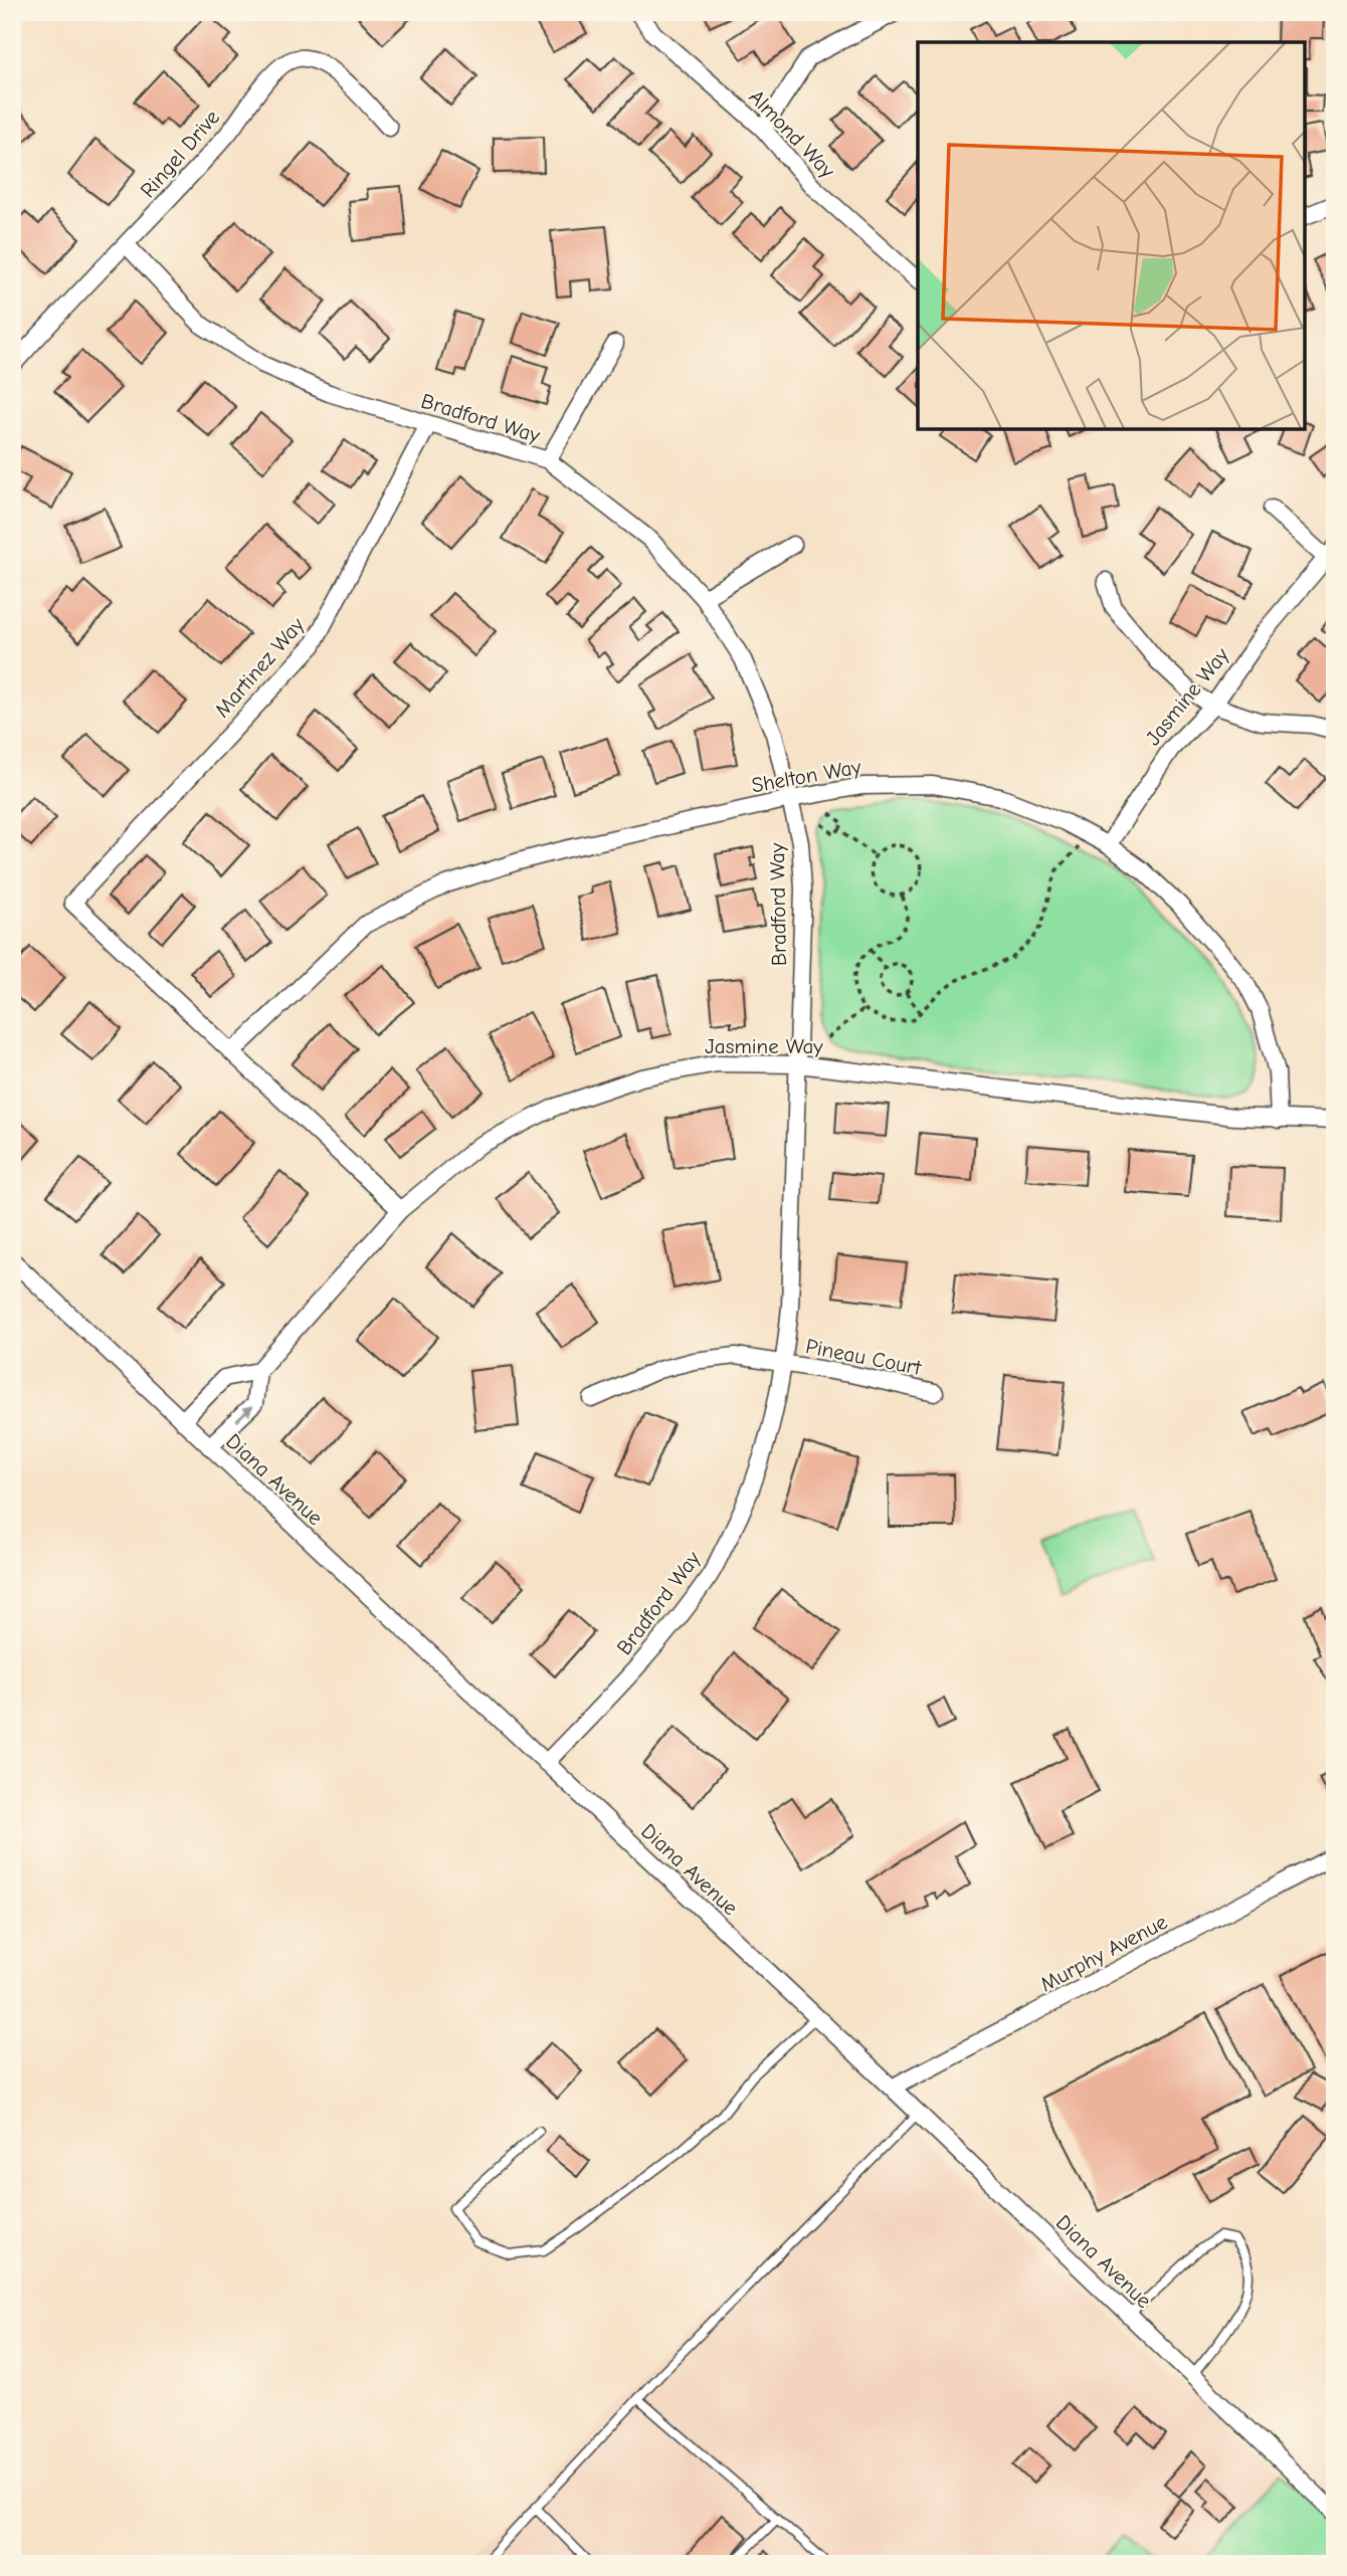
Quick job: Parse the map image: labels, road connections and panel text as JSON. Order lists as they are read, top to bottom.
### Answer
{
  "streets": {
    "street": [
      "Almond Way",
      "Ringel Drive",
      "Bradford Way",
      "Martinez Way",
      "Jasmine Way",
      "Shelton Way",
      "Pineau Court",
      "Diana Avenue",
      "Murphy Avenue"
    ]
  },
  "crossings": [
    ["Ringel Drive", "Bradford Way"],
    ["Bradford Way", "Martinez Way"],
    ["Bradford Way", "Jasmine Way"],
    ["Bradford Way", "Shelton Way"],
    ["Bradford Way", "Pineau Court"],
    ["Bradford Way", "Diana Avenue"],
    ["Martinez Way", "Shelton Way"],
    ["Jasmine Way", "Shelton Way"],
    ["Diana Avenue", "Murphy Avenue"]
  ]
}
